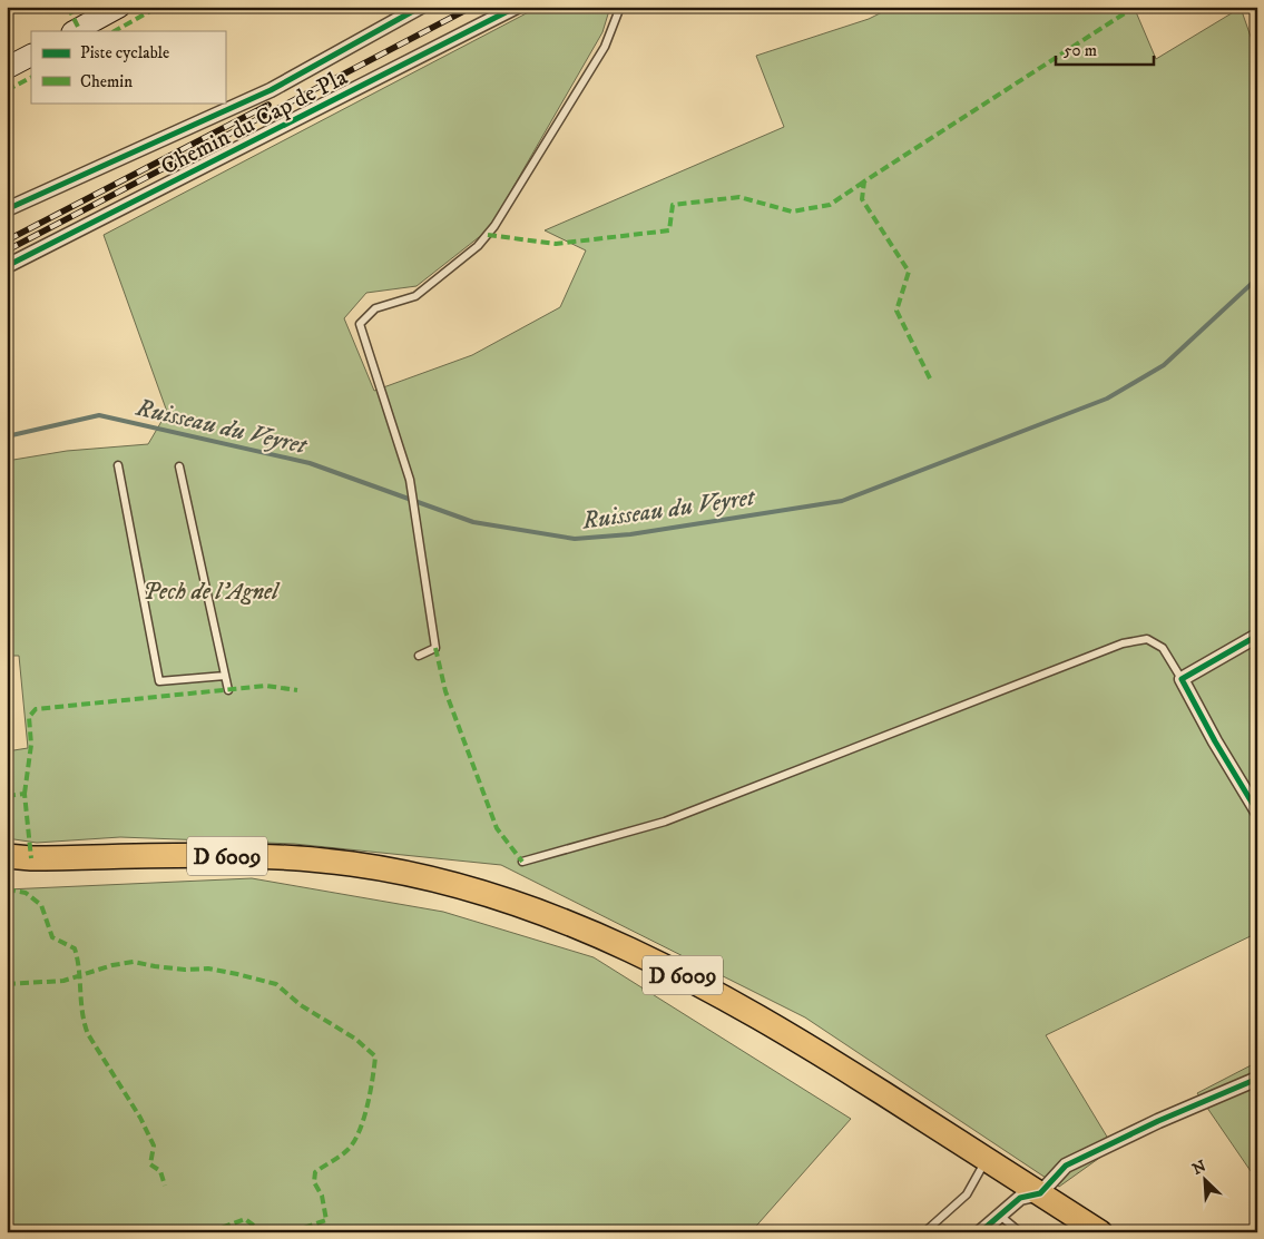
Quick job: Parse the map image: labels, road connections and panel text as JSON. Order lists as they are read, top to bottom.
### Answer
{
  "streets": {
    "main road": ["D 6009"],
    "street": ["Chemin du Cap de Pla"]
  },
  "water": ["Ruisseau du Veyret"],
  "parks": ["Pech de l'Agnel"],
  "legend": ["Piste cyclable", "Chemin"],
  "scale_bar": "50 m",
  "north": "top left"
}
